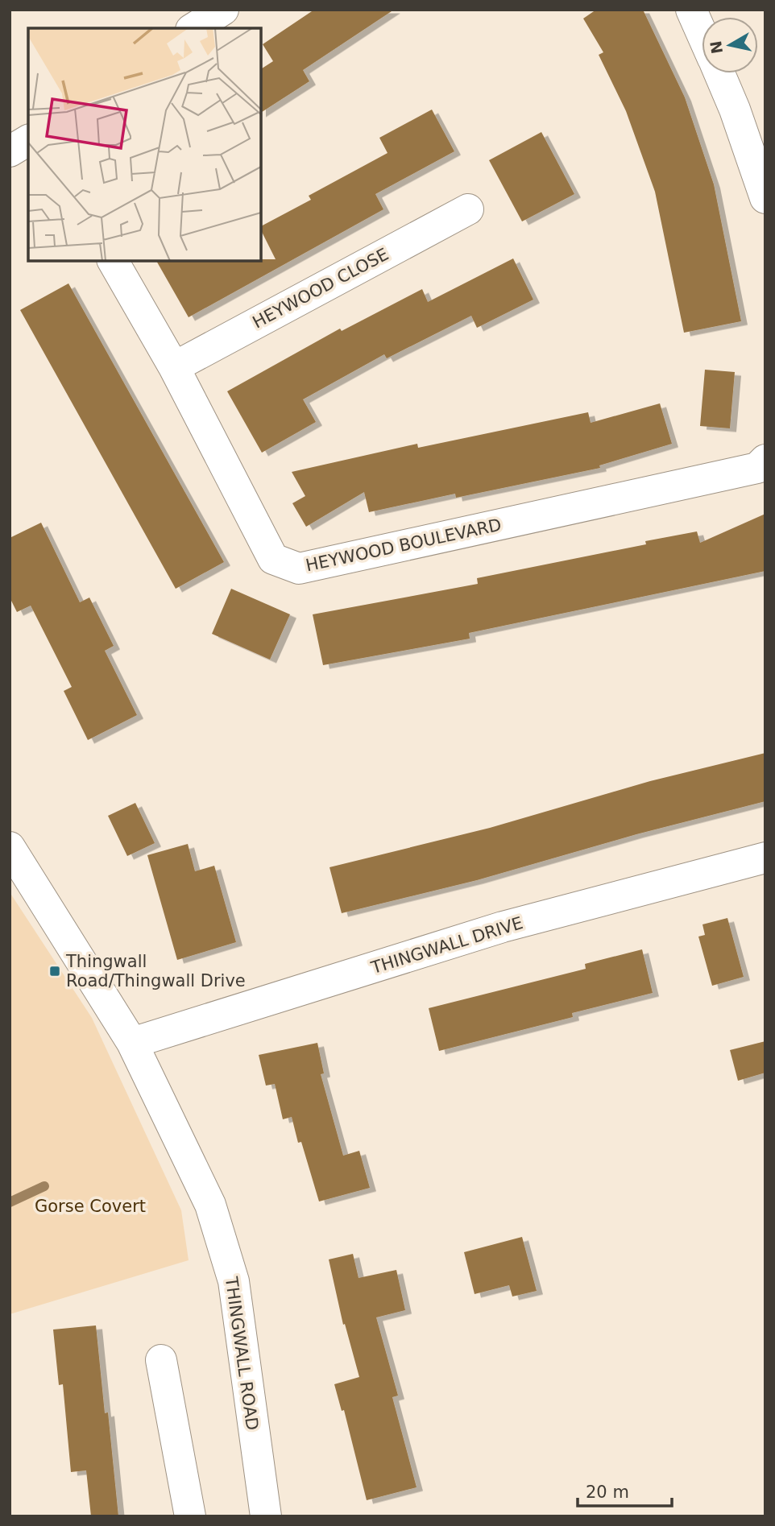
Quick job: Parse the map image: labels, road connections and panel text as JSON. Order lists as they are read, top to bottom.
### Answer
{
  "streets": {
    "street": [
      "HEYWOOD CLOSE",
      "HEYWOOD BOULEVARD",
      "THINGWALL DRIVE",
      "THINGWALL ROAD"
    ]
  },
  "crossings": [
    ["HEYWOOD CLOSE", "HEYWOOD BOULEVARD"],
    ["THINGWALL DRIVE", "THINGWALL ROAD"]
  ],
  "parks": ["Gorse Covert"],
  "places": {
    "transit": ["Thingwall Road/Thingwall Drive"]
  },
  "scale_bar": "20 m",
  "north": "left"
}
